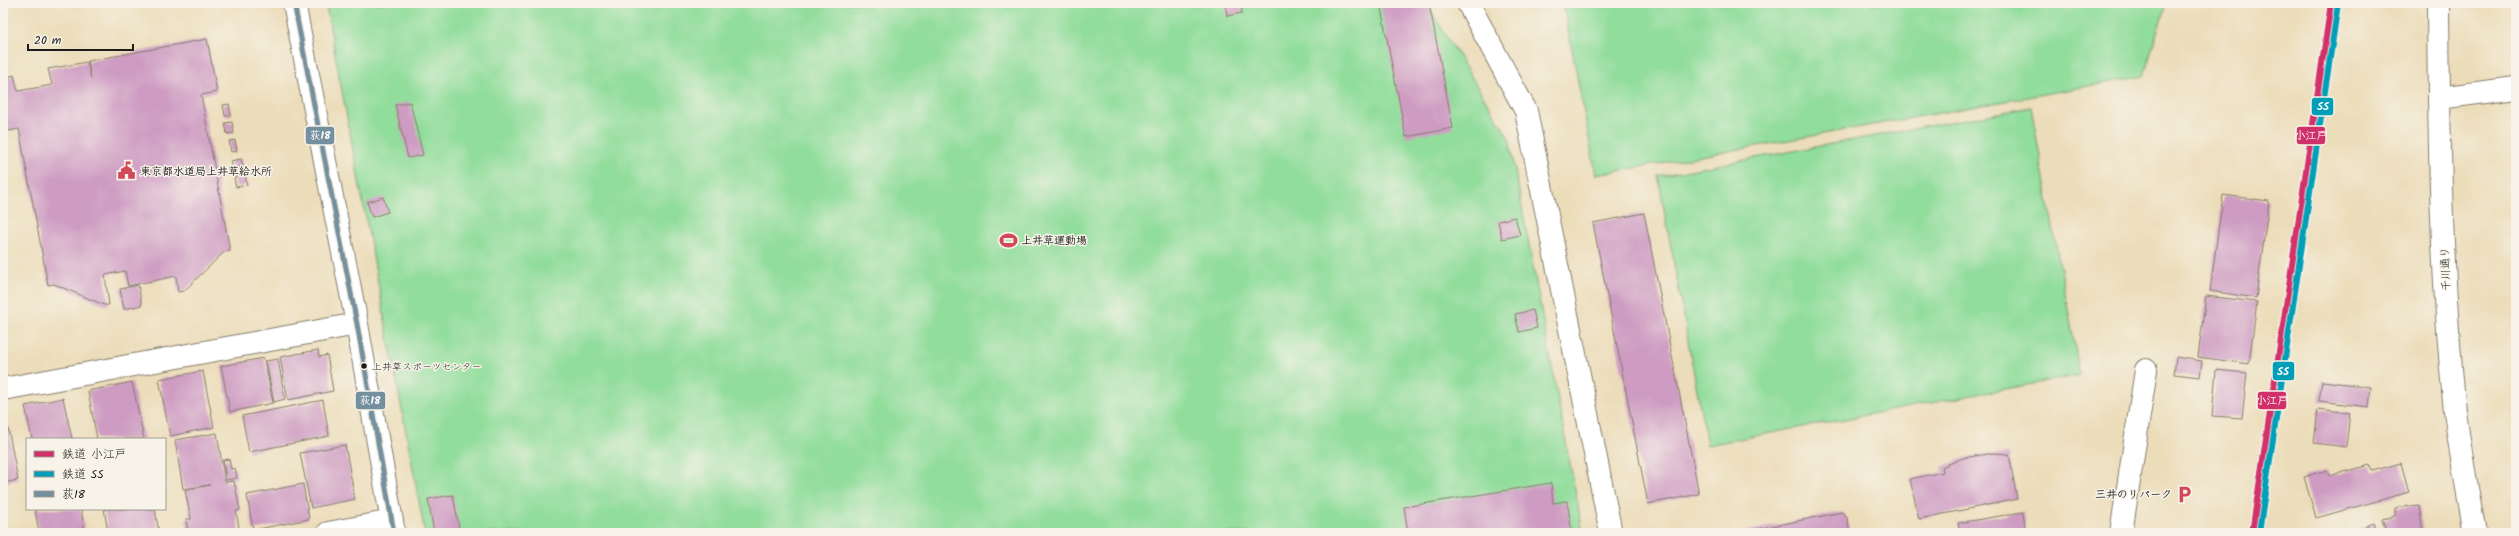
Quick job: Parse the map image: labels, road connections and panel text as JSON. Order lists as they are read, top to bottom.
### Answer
{
  "streets": {
    "street": ["千川通り"]
  },
  "places": {
    "public building": ["東京都水道局上井草給水所"],
    "sports": ["上井草運動場"],
    "other": ["上井草スポーツセンター"],
    "parking": ["三井のリパーク"]
  },
  "lines": ["rail line 小江戸", "transit line 荻18", "rail line SS"],
  "legend": ["鉄道 小江戸", "鉄道 SS", "荻18"],
  "scale_bar": "20 m"
}
